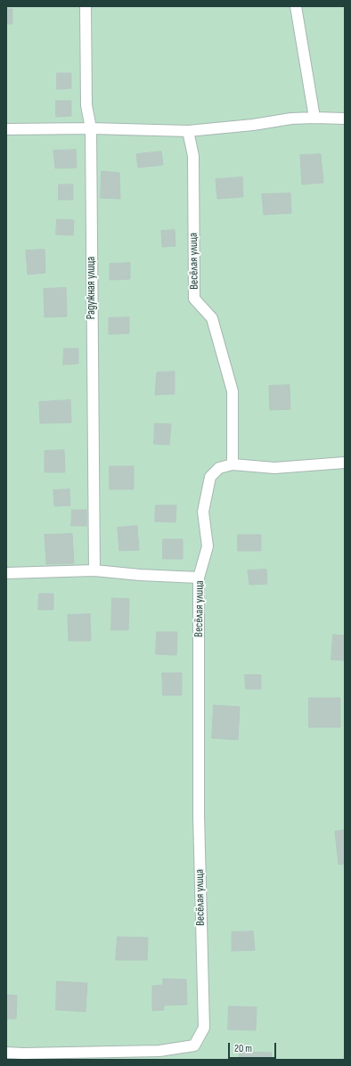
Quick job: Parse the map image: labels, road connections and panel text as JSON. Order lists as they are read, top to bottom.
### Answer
{
  "streets": {
    "street": ["Весёлая улица", "Радужная улица"]
  },
  "scale_bar": "20 m"
}
